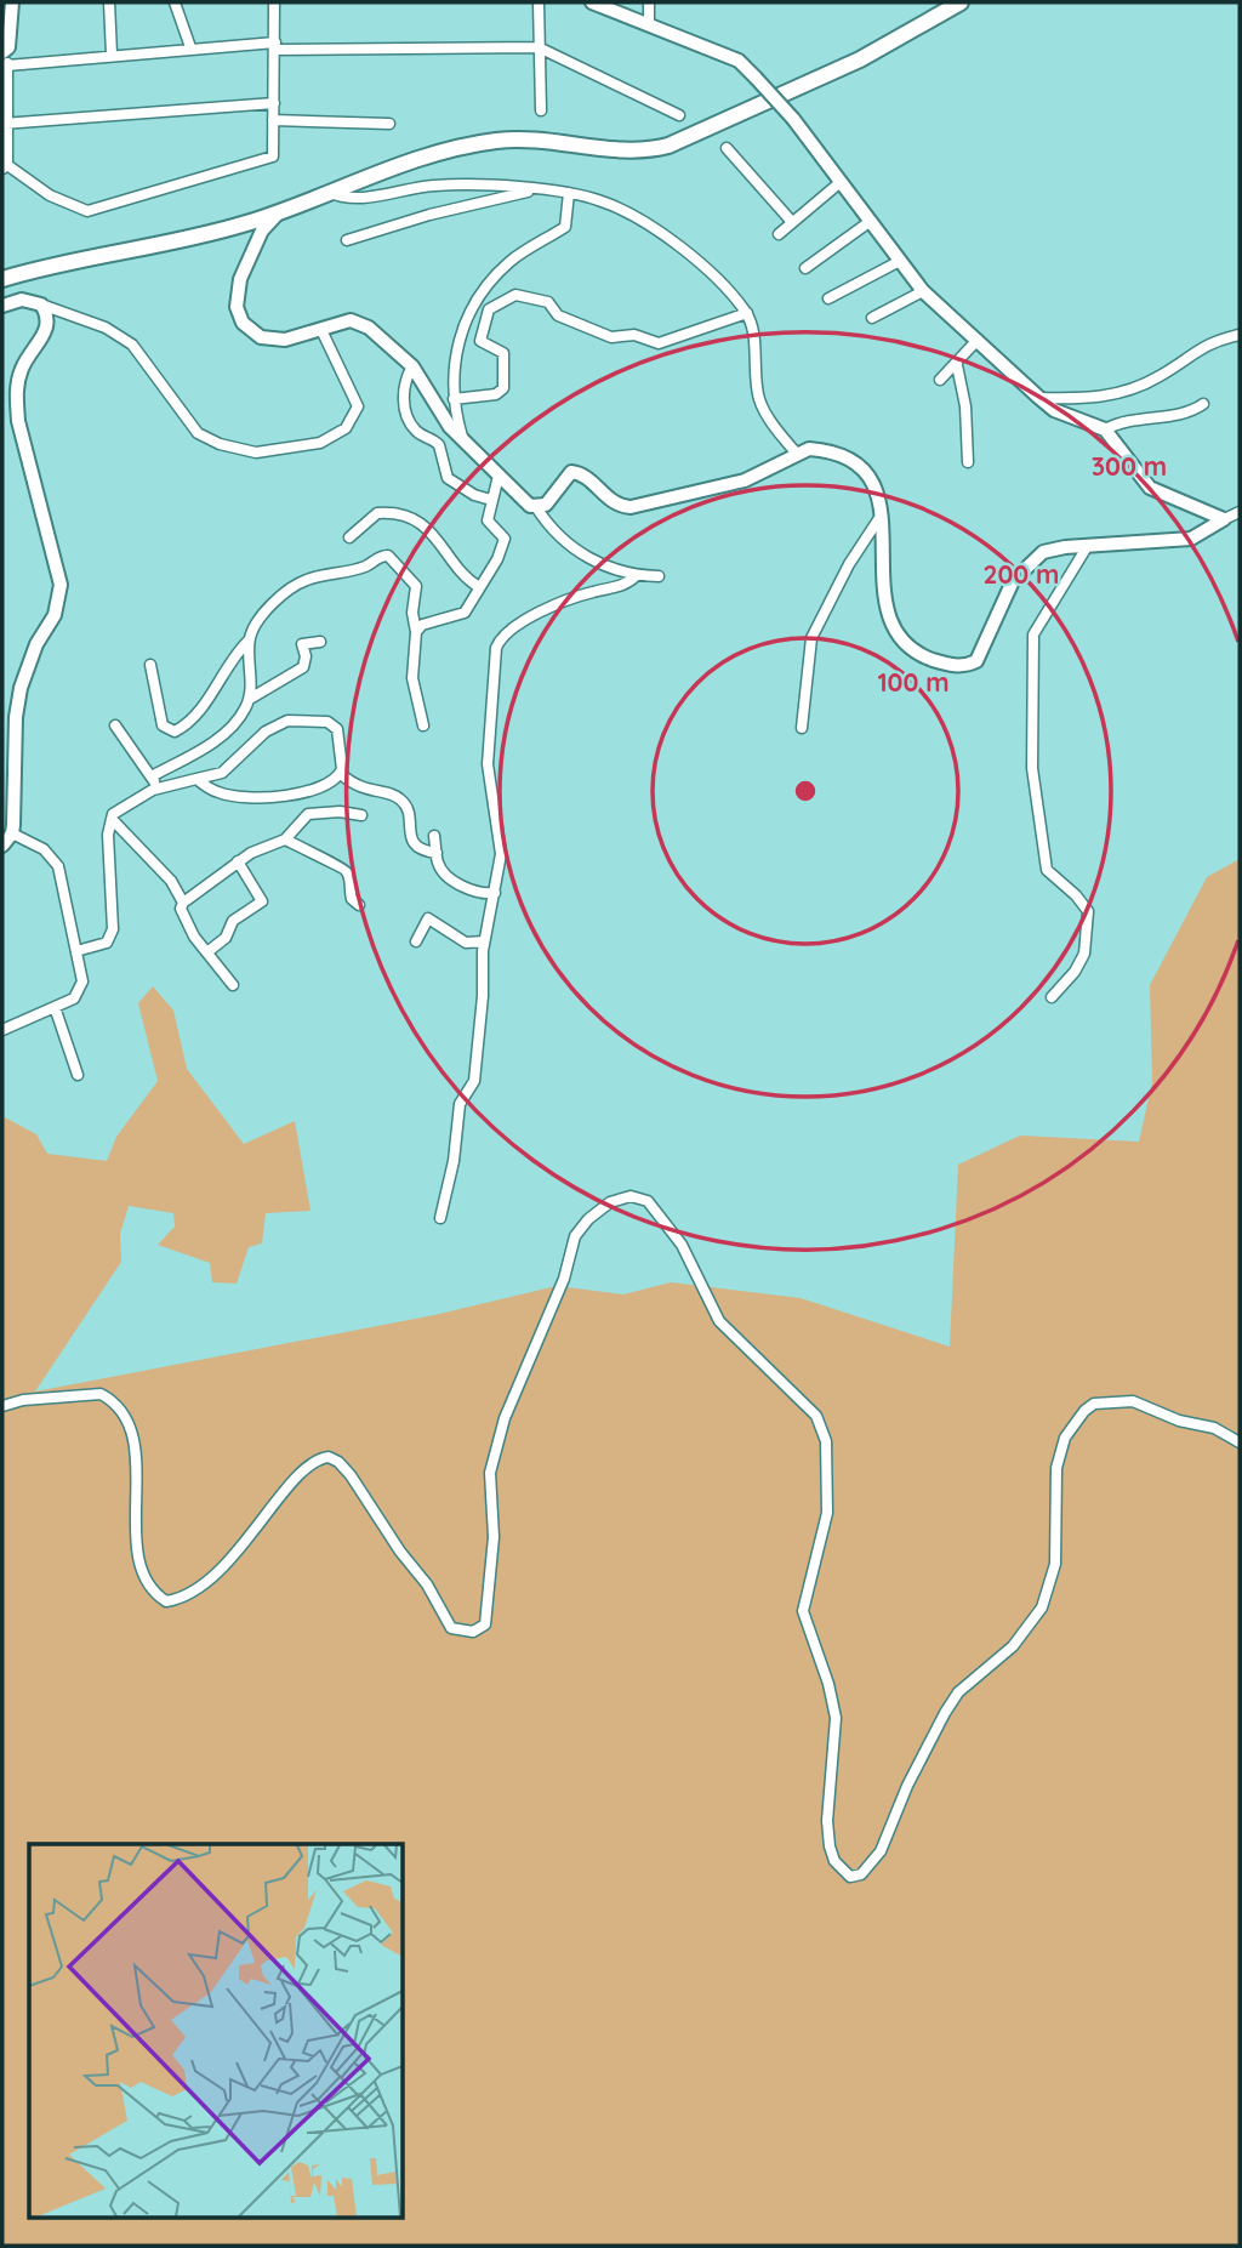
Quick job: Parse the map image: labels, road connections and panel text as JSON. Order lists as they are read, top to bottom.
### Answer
{
  "rings": ["300 m", "200 m", "100 m"]
}
